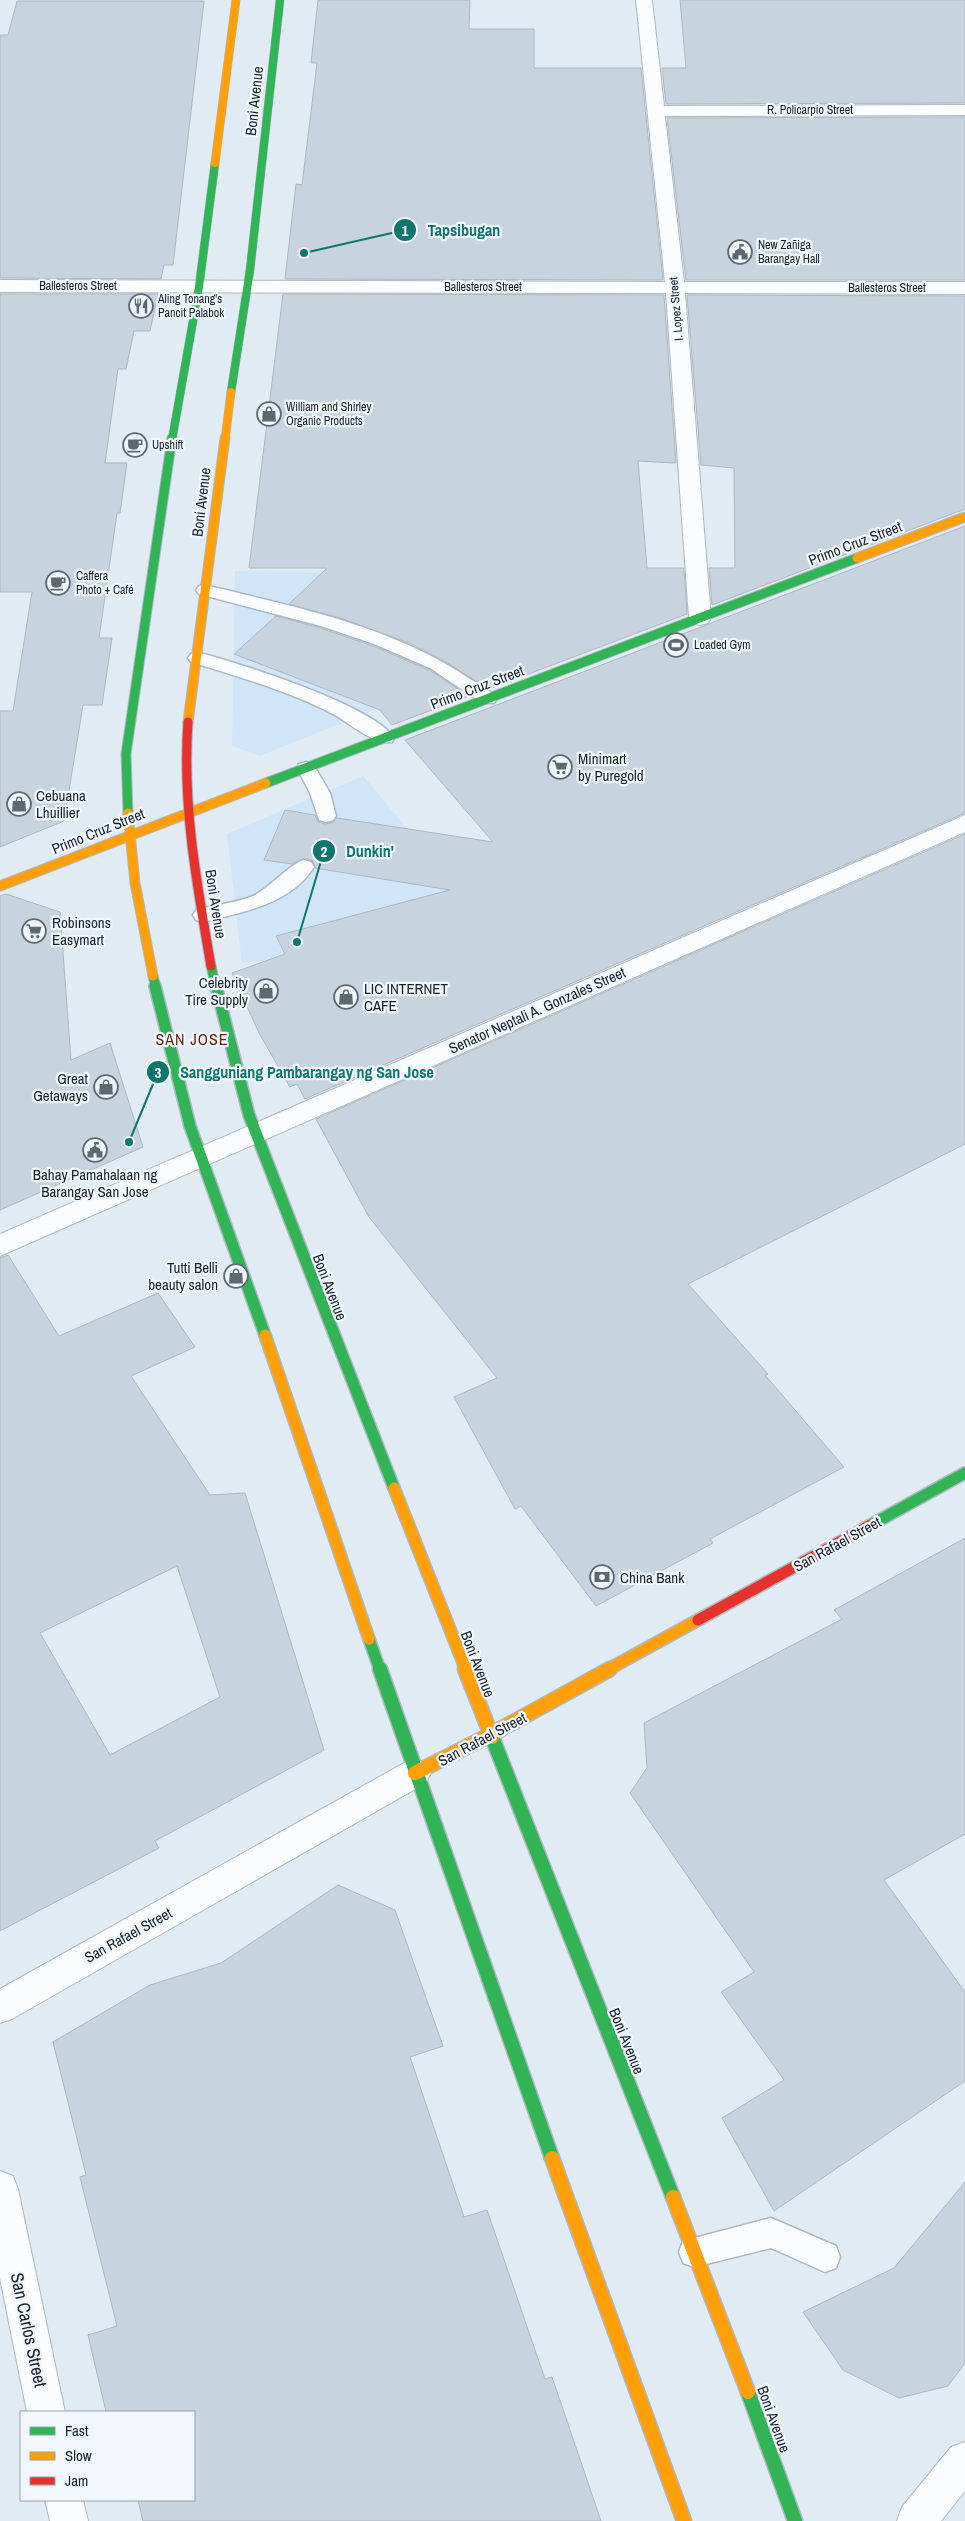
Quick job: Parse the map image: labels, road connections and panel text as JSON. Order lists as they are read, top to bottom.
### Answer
{
  "streets": {
    "main road": ["Boni Avenue", "Primo Cruz Street", "San Rafael Street"],
    "street": [
      "R. Policarpio Street",
      "Ballesteros Street",
      "I. Lopez Street",
      "Senator Neptali A. Gonzales Street",
      "San Carlos Street"
    ]
  },
  "crossings": [
    ["Boni Avenue", "Ballesteros Street"],
    ["Boni Avenue", "Primo Cruz Street"],
    ["Boni Avenue", "Senator Neptali A. Gonzales Street"],
    ["Boni Avenue", "San Rafael Street"],
    ["R. Policarpio Street", "I. Lopez Street"],
    ["Ballesteros Street", "I. Lopez Street"],
    ["I. Lopez Street", "Primo Cruz Street"]
  ],
  "districts": ["SAN JOSE"],
  "places": {
    "public building": ["New Zañiga Barangay Hall", "Bahay Pamahalaan ng Barangay San Jose"],
    "other": ["Tapsibugan", "Dunkin'", "Sangguniang Pambarangay ng San Jose"],
    "restaurant": ["Aling Tonang's Pancit Palabok"],
    "shop": [
      "William and Shirley Organic Products",
      "Cebuana Lhuillier",
      "Celebrity Tire Supply",
      "LIC INTERNET CAFE",
      "Great Getaways",
      "Tutti Belli beauty salon"
    ],
    "cafe": ["Upshift", "Caffera Photo + Café"],
    "sports": ["Loaded Gym"],
    "supermarket": ["Minimart by Puregold", "Robinsons Easymart"],
    "bank": ["China Bank"]
  },
  "legend": ["Fast", "Slow", "Jam"]
}
